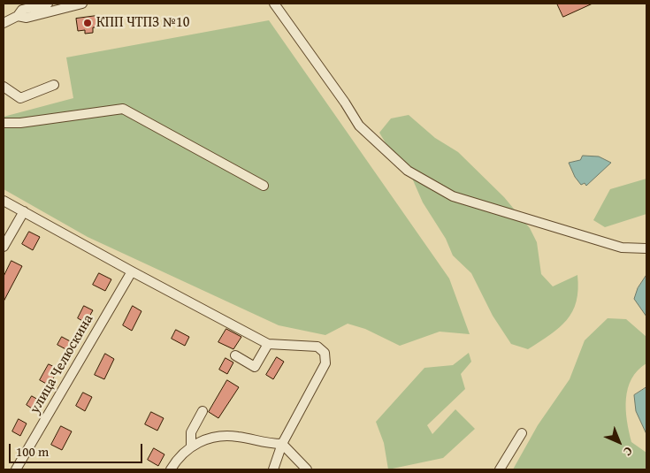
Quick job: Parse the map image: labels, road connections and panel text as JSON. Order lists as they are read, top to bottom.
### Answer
{
  "streets": {
    "street": ["улица Челюскина"]
  },
  "places": ["КПП ЧТПЗ №10"],
  "scale_bar": "100 m",
  "north": "bottom right"
}
